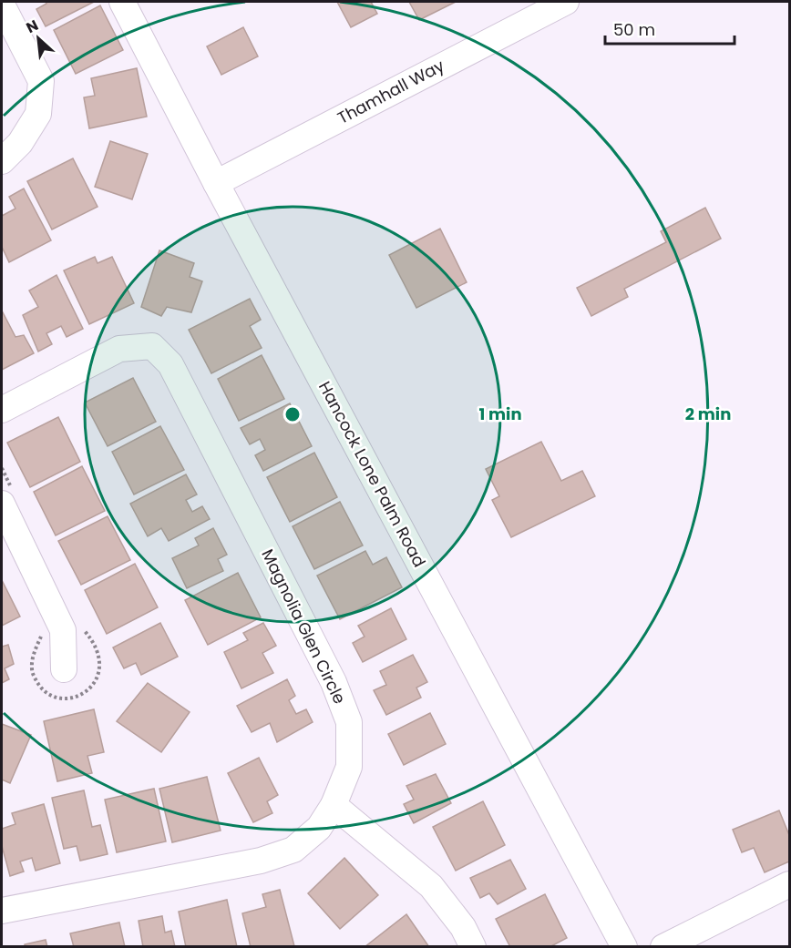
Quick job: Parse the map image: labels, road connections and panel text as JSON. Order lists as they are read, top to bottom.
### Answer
{
  "streets": {
    "street": ["Thamhall Way", "Hancock Lone Palm Road", "Magnolia Glen Circle"]
  },
  "crossings": [
    ["Thamhall Way", "Hancock Lone Palm Road"]
  ],
  "scale_bar": "50 m",
  "north": "top left",
  "rings": ["1 min", "2 min"]
}
